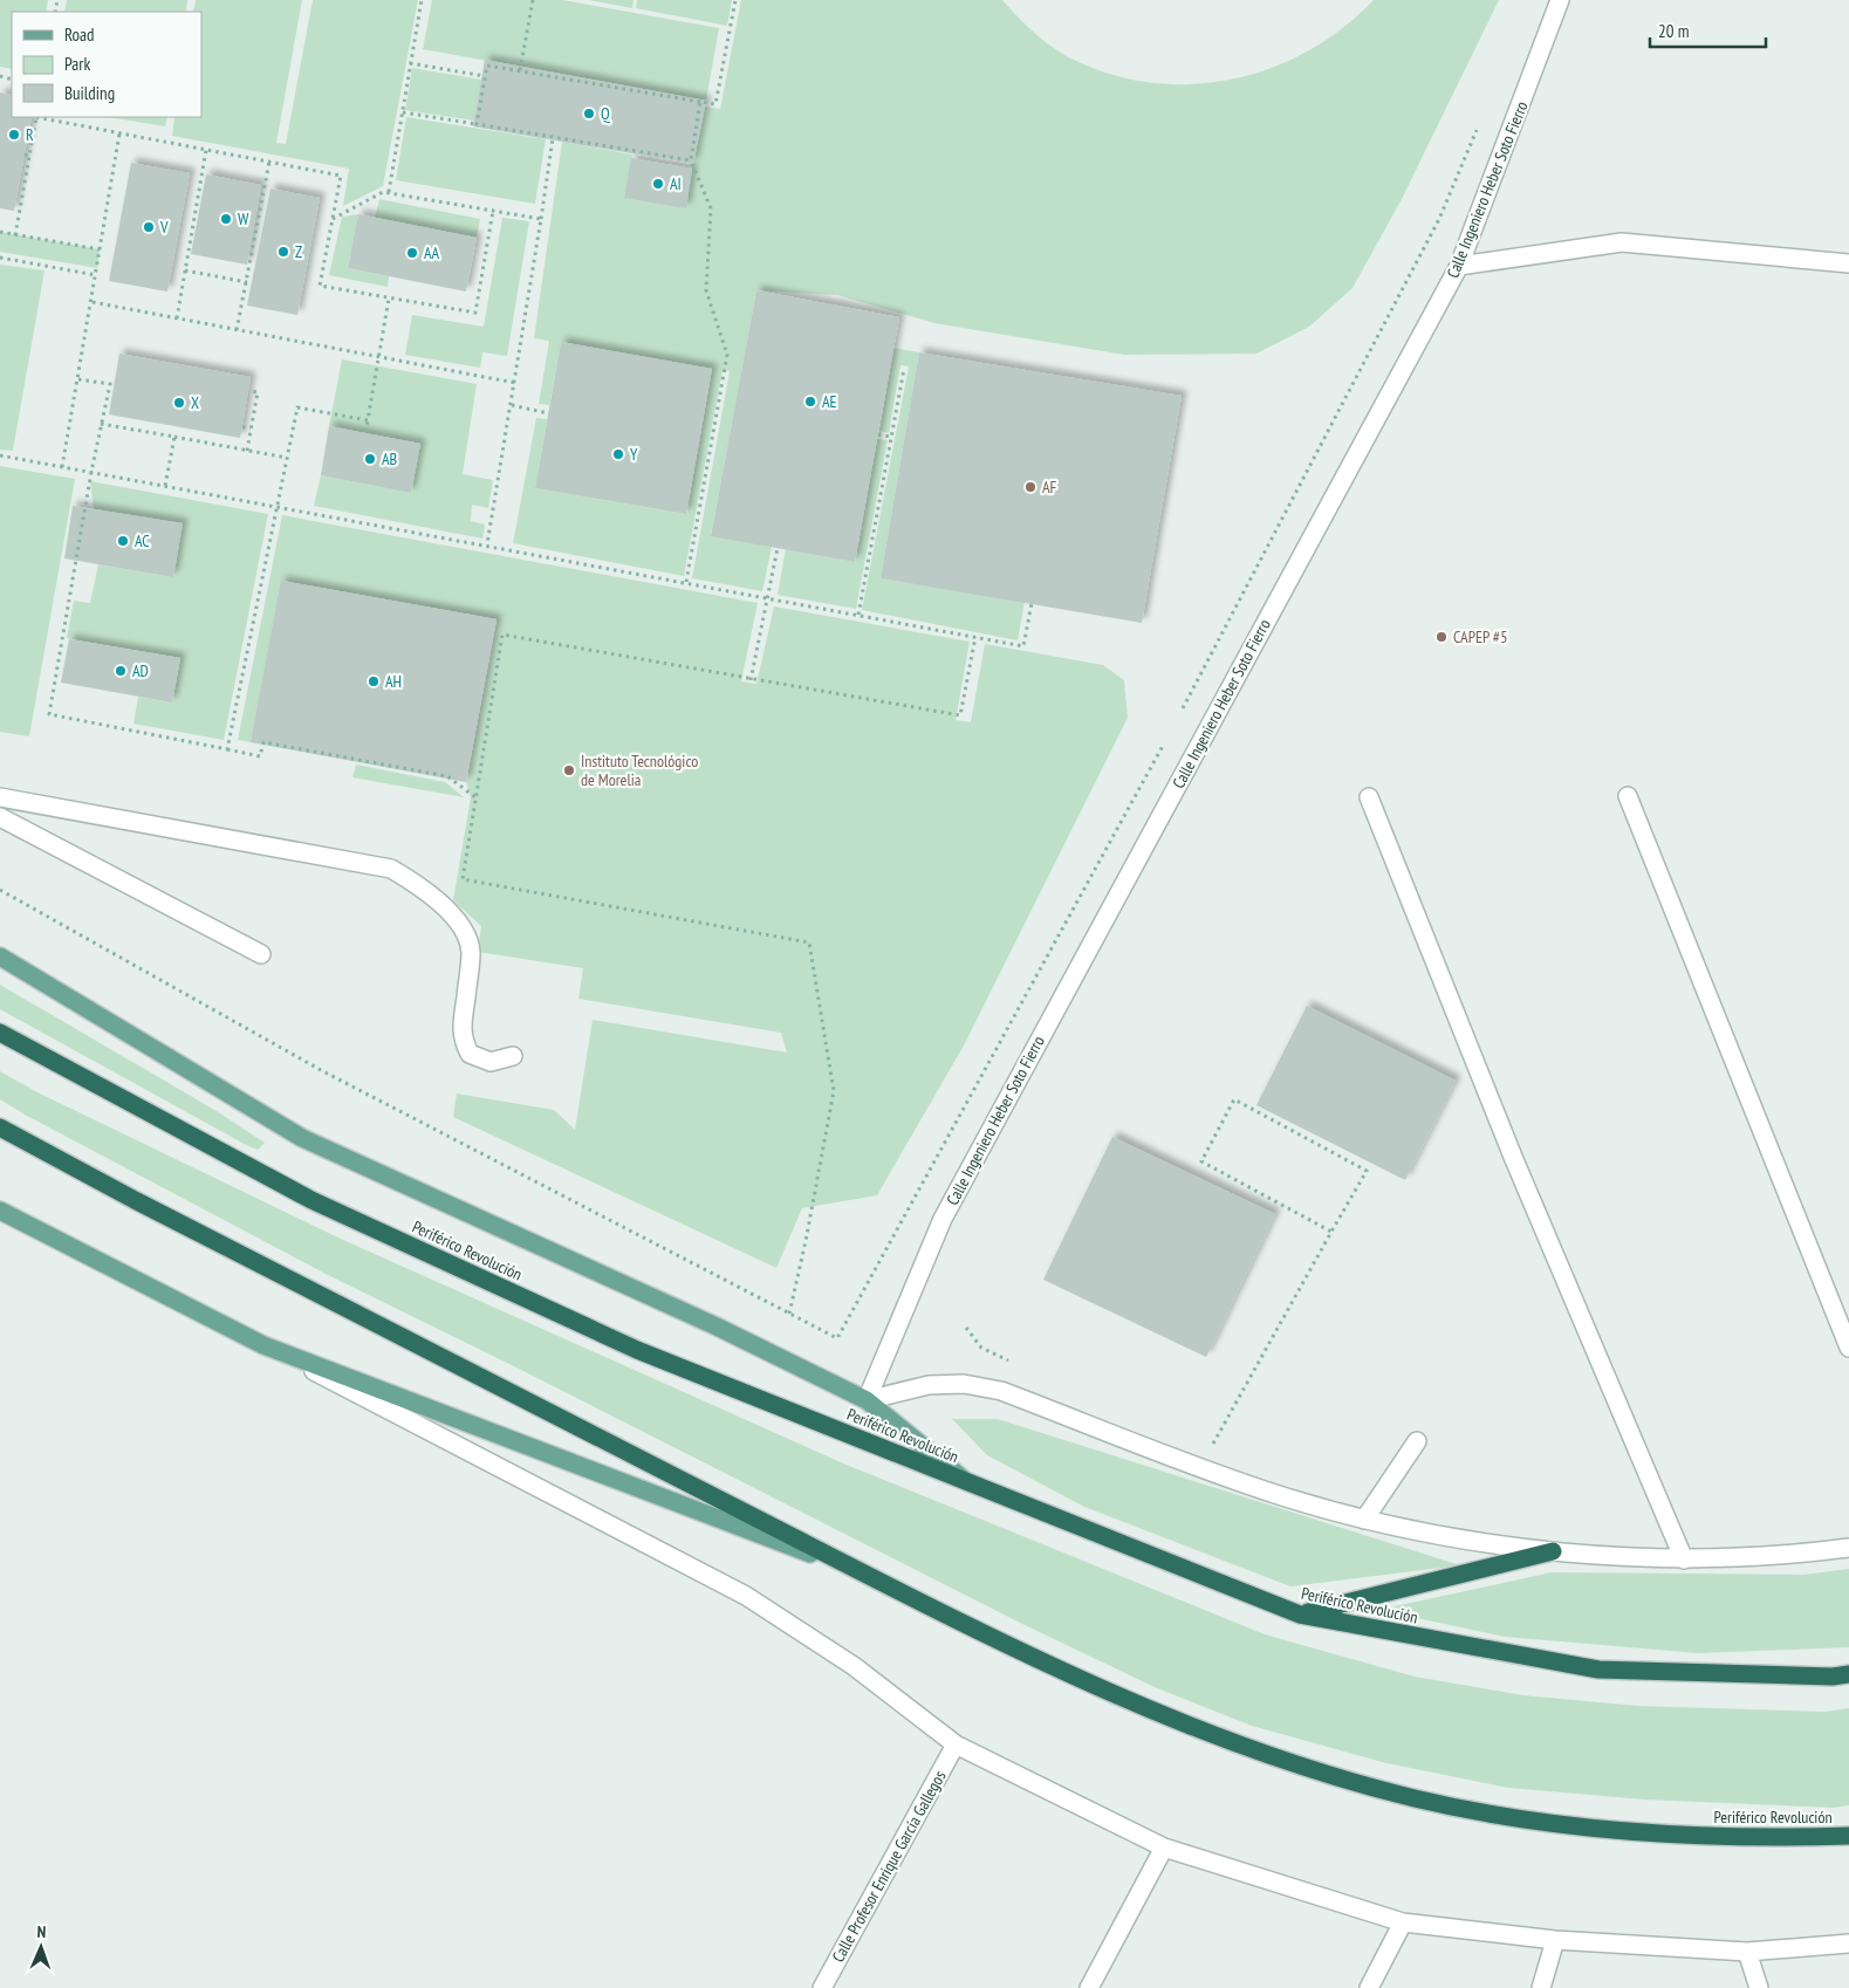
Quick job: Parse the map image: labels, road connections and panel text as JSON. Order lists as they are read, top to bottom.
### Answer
{
  "streets": {
    "highway": ["Periférico Revolución"],
    "street": ["Calle Ingeniero Heber Soto Fierro", "Calle Profesor Enrique García Gallegos"]
  },
  "places": [
    "Q",
    "R",
    "AI",
    "W",
    "V",
    "Z",
    "AA",
    "AE",
    "X",
    "Y",
    "AB",
    "AF",
    "AC",
    "CAPEP #5",
    "AD",
    "AH",
    "Instituto Tecnológico de Morelia"
  ],
  "legend": ["Road", "Park", "Building"],
  "scale_bar": "20 m",
  "north": "top"
}
